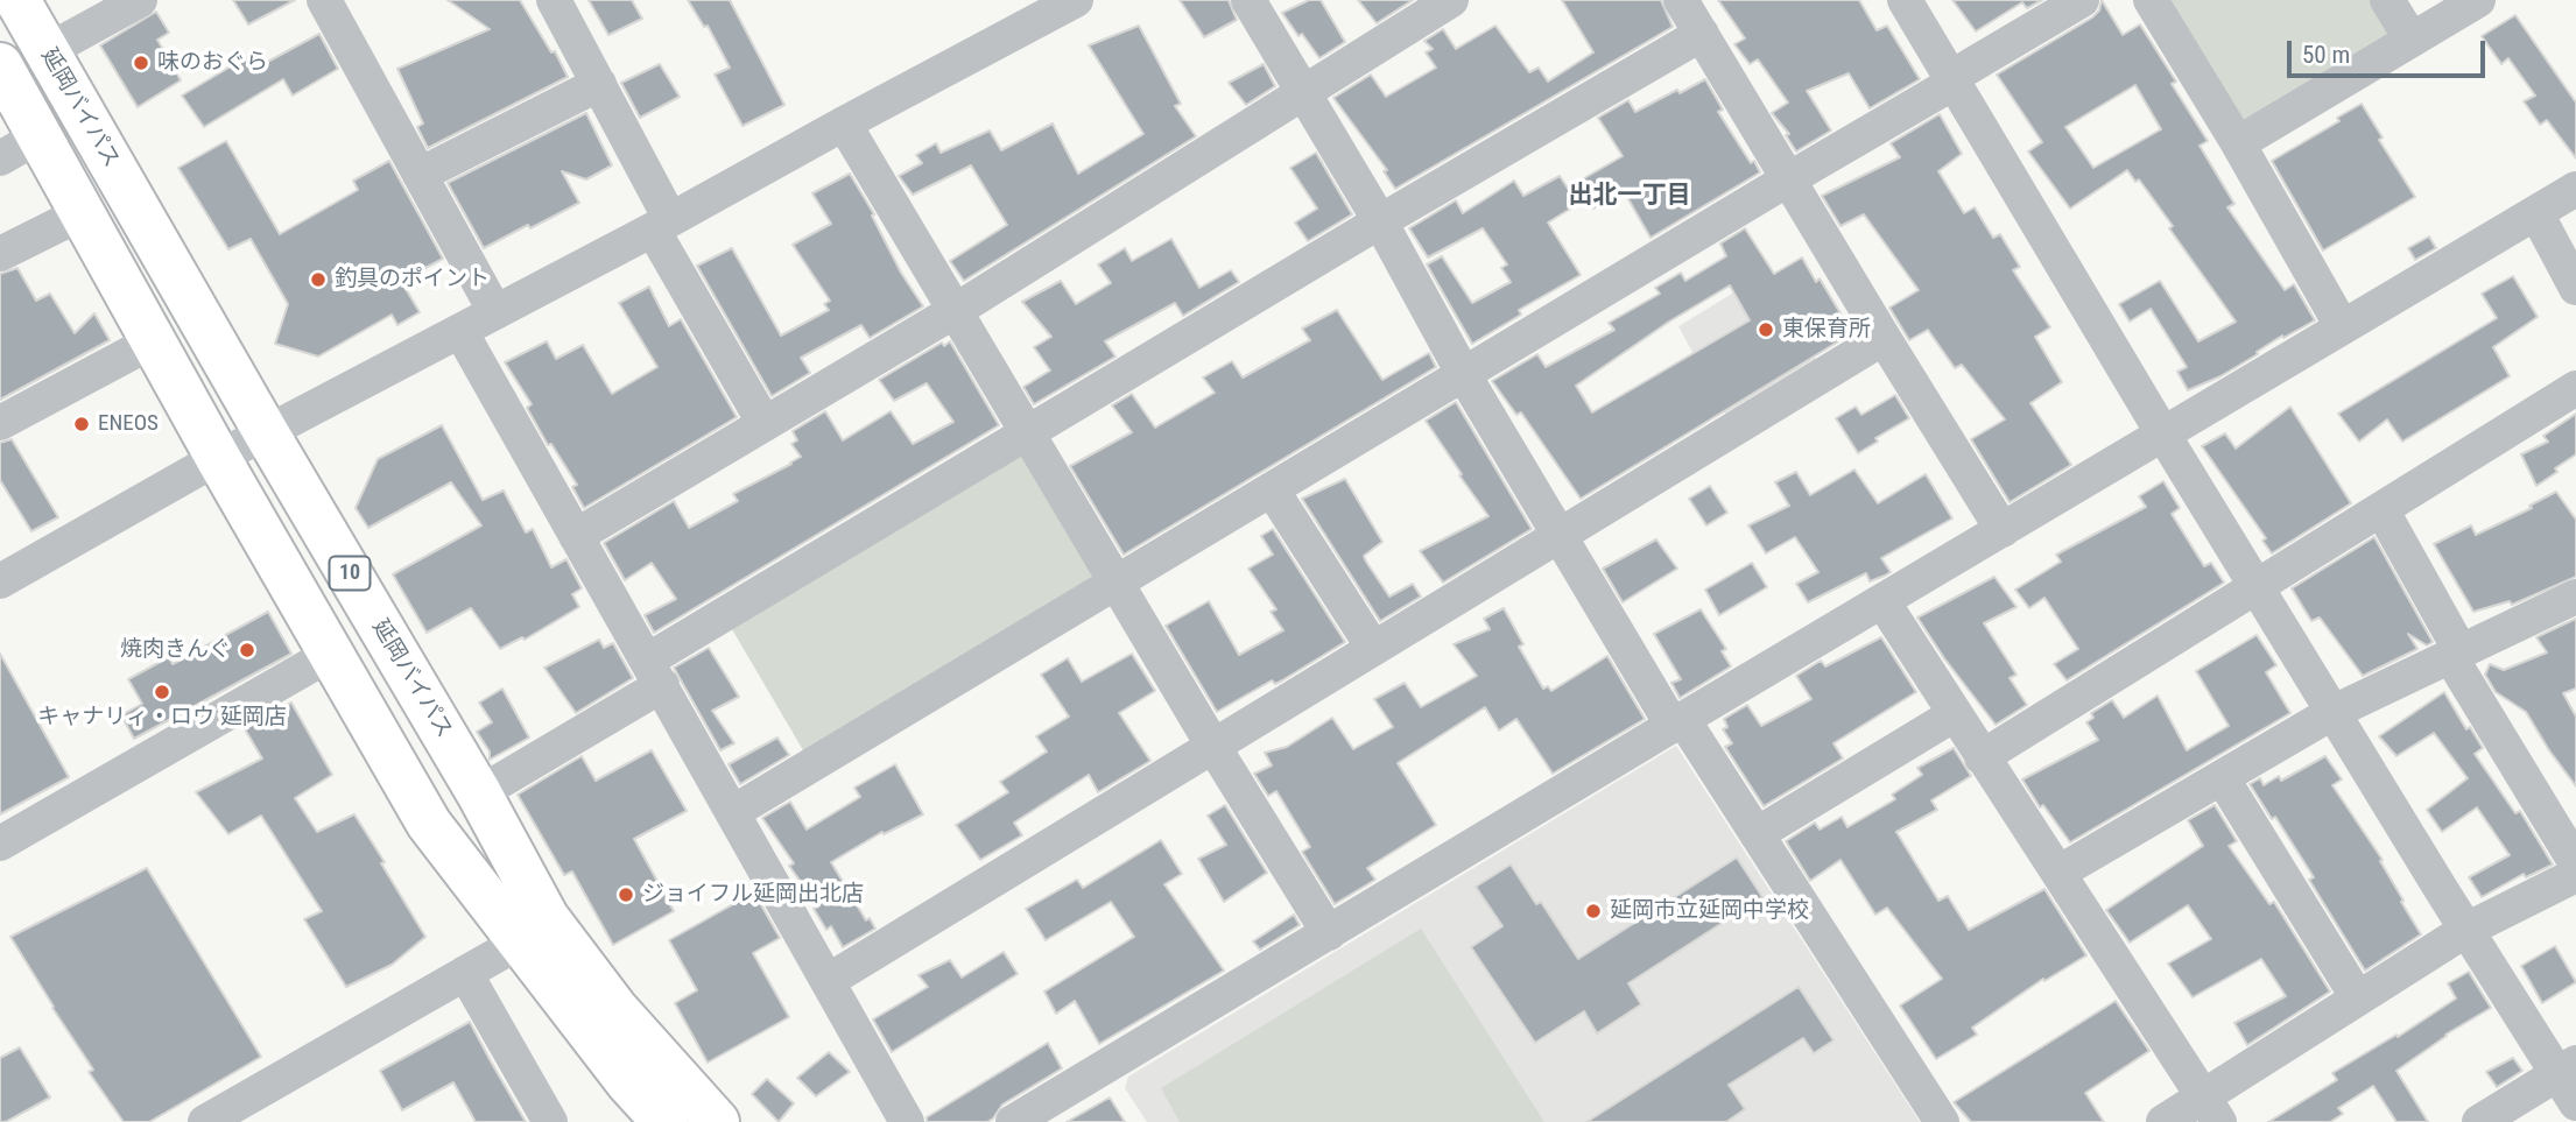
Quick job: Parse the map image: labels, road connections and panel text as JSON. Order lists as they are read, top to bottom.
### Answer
{
  "streets": {
    "highway": ["延岡バイパス", "10"]
  },
  "districts": ["出北一丁目"],
  "places": [
    "味のおぐら",
    "釣具のポイント",
    "東保育所",
    "ENEOS",
    "焼肉きんぐ",
    "キャナリィ・ロウ 延岡店",
    "ジョイフル延岡出北店",
    "延岡市立延岡中学校"
  ],
  "scale_bar": "50 m"
}
